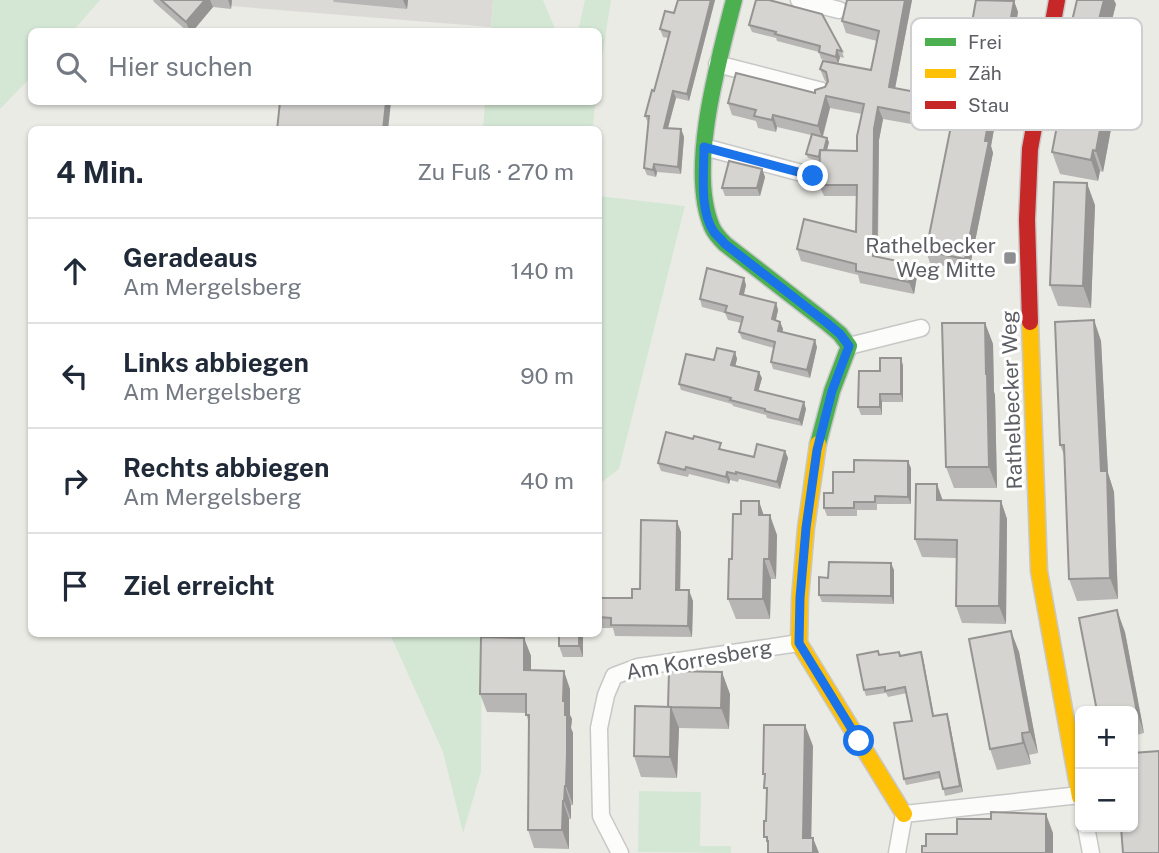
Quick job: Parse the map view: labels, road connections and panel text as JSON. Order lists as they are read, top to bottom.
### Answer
{
  "streets": {
    "street": ["Rathelbecker Weg", "Am Korresberg"]
  },
  "places": {
    "transit": ["Rathelbecker Weg Mitte"]
  },
  "legend": ["Frei", "Zäh", "Stau"],
  "page": {
    "search": "Hier suchen",
    "heading": ["4 Min.", "Zu Fuß · 270 m"],
    "list": [
      ["Geradeaus", "Am Mergelsberg", "140 m"],
      ["Links abbiegen", "Am Mergelsberg", "90 m"],
      ["Rechts abbiegen", "Am Mergelsberg", "40 m"],
      "Ziel erreicht"
    ],
    "map_buttons": ["+", "−"]
  }
}
